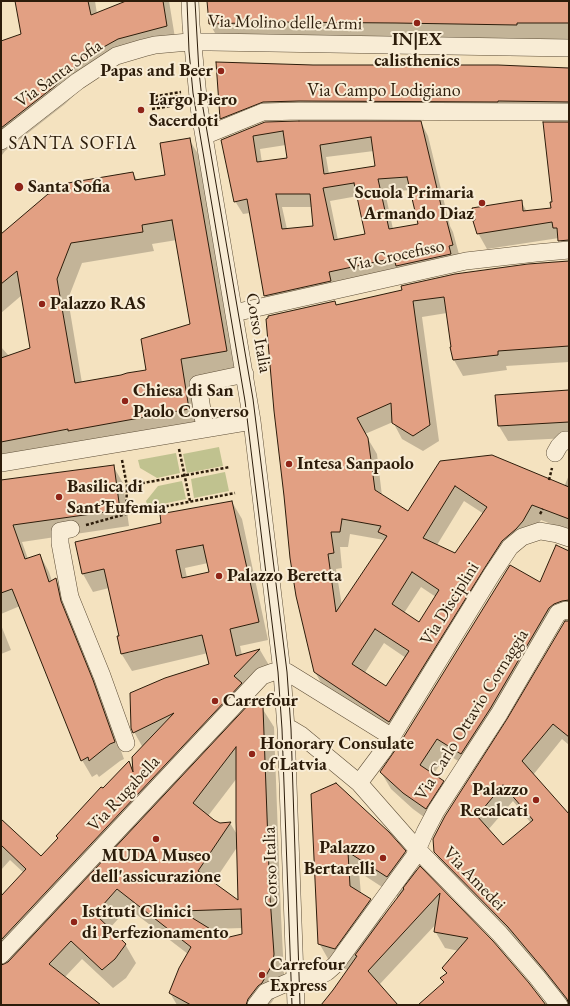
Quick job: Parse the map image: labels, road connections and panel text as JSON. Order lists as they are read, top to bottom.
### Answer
{
  "streets": {
    "street": [
      "Via Molino delle Armi",
      "Via Santa Sofia",
      "Via Campo Lodigiano",
      "Via Crocefisso",
      "Corso Italia",
      "Via Disciplini",
      "Via Carlo Ottavio Cornaggia",
      "Via Rugabella",
      "Via Amedei"
    ]
  },
  "crossings": [
    ["Via Molino delle Armi", "Via Santa Sofia"],
    ["Via Molino delle Armi", "Corso Italia"],
    ["Via Santa Sofia", "Corso Italia"],
    ["Via Campo Lodigiano", "Corso Italia"],
    ["Via Crocefisso", "Corso Italia"],
    ["Corso Italia", "Via Carlo Ottavio Cornaggia"],
    ["Corso Italia", "Via Rugabella"],
    ["Corso Italia", "Via Amedei"],
    ["Via Disciplini", "Via Amedei"],
    ["Via Carlo Ottavio Cornaggia", "Via Amedei"]
  ],
  "districts": ["SANTA SOFIA"],
  "places": [
    "IN|EX calisthenics",
    "Papas and Beer",
    "Largo Piero Sacerdoti",
    "Santa Sofia",
    "Scuola Primaria Armando Diaz",
    "Palazzo RAS",
    "Chiesa di San Paolo Converso",
    "Intesa Sanpaolo",
    "Basilica di Sant’Eufemia",
    "Palazzo Beretta",
    "Carrefour",
    "Honorary Consulate of Latvia",
    "Palazzo Recalcati",
    "MUDA Museo dell'assicurazione",
    "Palazzo Bertarelli",
    "Istituti Clinici di Perfezionamento",
    "Carrefour Express"
  ]
}
